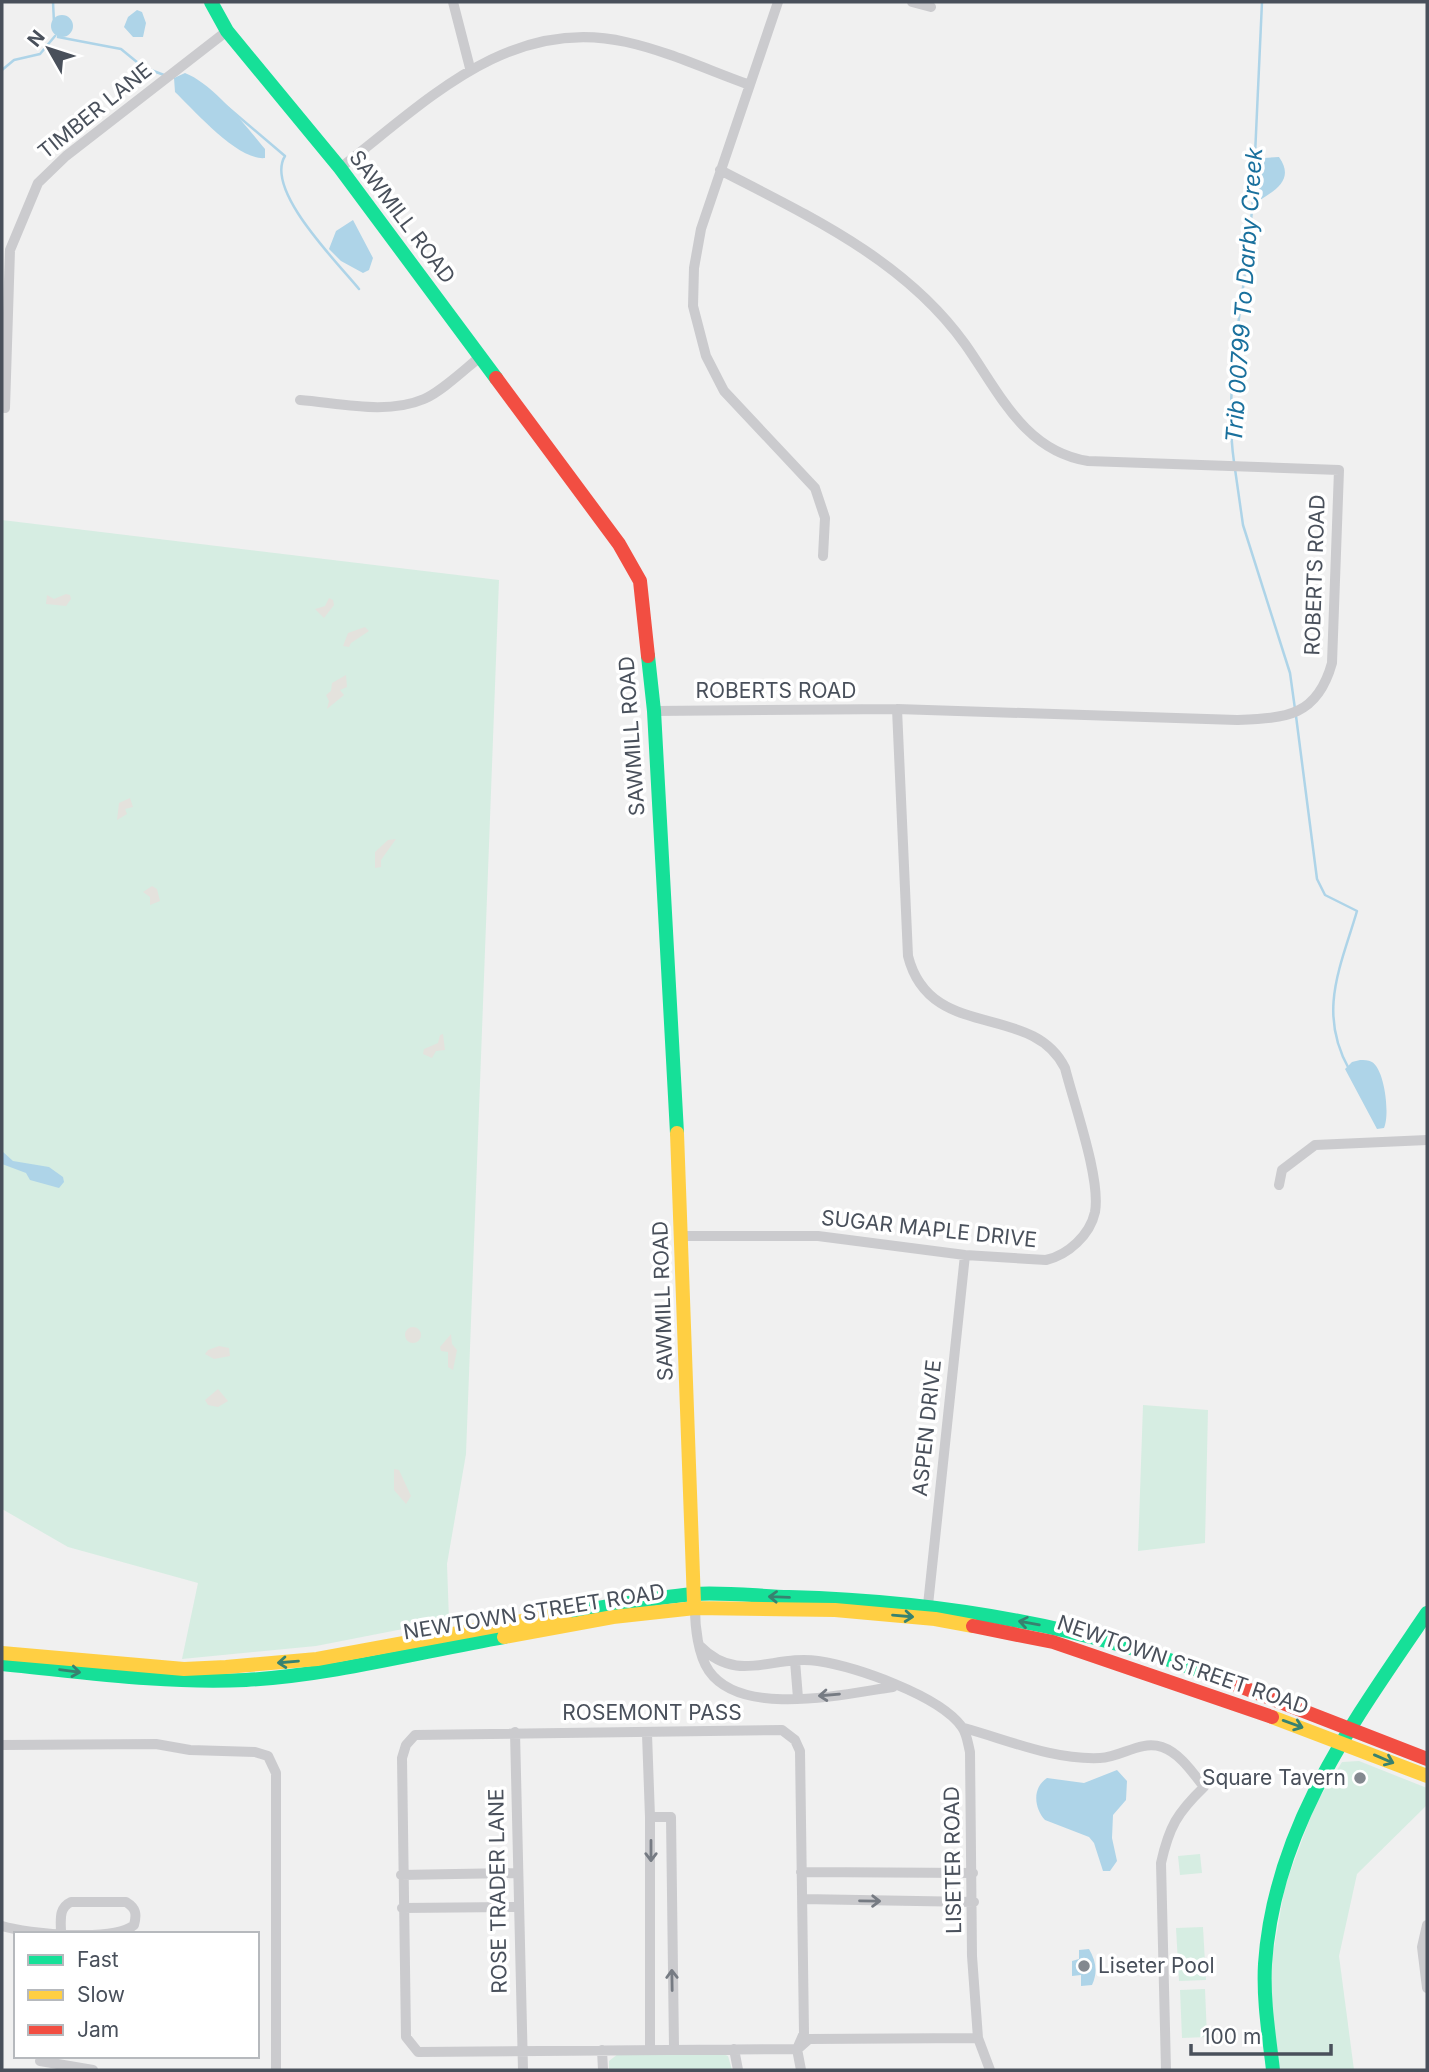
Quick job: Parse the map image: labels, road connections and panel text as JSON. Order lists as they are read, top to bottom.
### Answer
{
  "streets": {
    "main road": ["SAWMILL ROAD", "NEWTOWN STREET ROAD"],
    "street": [
      "TIMBER LANE",
      "ROBERTS ROAD",
      "SUGAR MAPLE DRIVE",
      "ASPEN DRIVE",
      "ROSEMONT PASS",
      "LISETER ROAD",
      "ROSE TRADER LANE"
    ]
  },
  "crossings": [
    ["TIMBER LANE", "SAWMILL ROAD"],
    ["SAWMILL ROAD", "ROBERTS ROAD"],
    ["SAWMILL ROAD", "SUGAR MAPLE DRIVE"],
    ["SAWMILL ROAD", "NEWTOWN STREET ROAD"],
    ["ROBERTS ROAD", "SUGAR MAPLE DRIVE"],
    ["SUGAR MAPLE DRIVE", "ASPEN DRIVE"],
    ["ASPEN DRIVE", "NEWTOWN STREET ROAD"],
    ["ROSEMONT PASS", "ROSE TRADER LANE"]
  ],
  "water": ["Trib 00799 To Darby Creek"],
  "places": ["Square Tavern", "Liseter Pool"],
  "legend": ["Fast", "Slow", "Jam"],
  "scale_bar": "100 m",
  "north": "top left"
}
